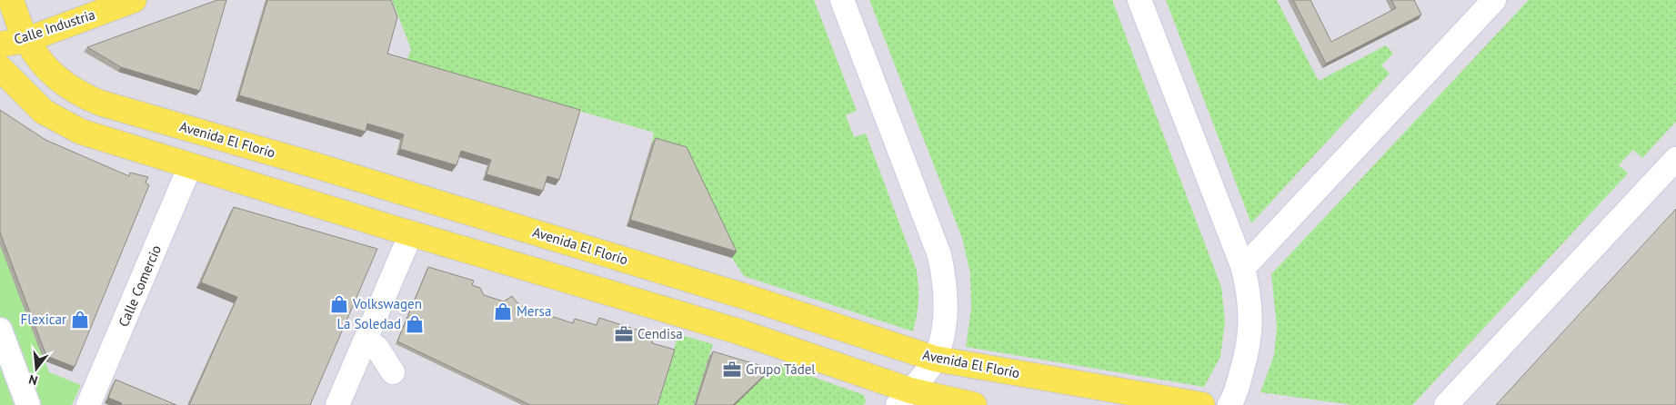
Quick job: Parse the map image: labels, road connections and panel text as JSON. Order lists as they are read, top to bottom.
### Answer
{
  "streets": {
    "main road": ["Calle Industria", "Avenida El Florío"],
    "street": ["Calle Comercio"]
  },
  "crossings": [
    ["Calle Industria", "Avenida El Florío"]
  ],
  "places": {
    "shop": [
      "Volkswagen",
      "Mersa",
      "Flexicar",
      "La Soledad"
    ],
    "office": ["Cendisa", "Grupo Tádel"]
  },
  "north": "bottom"
}
